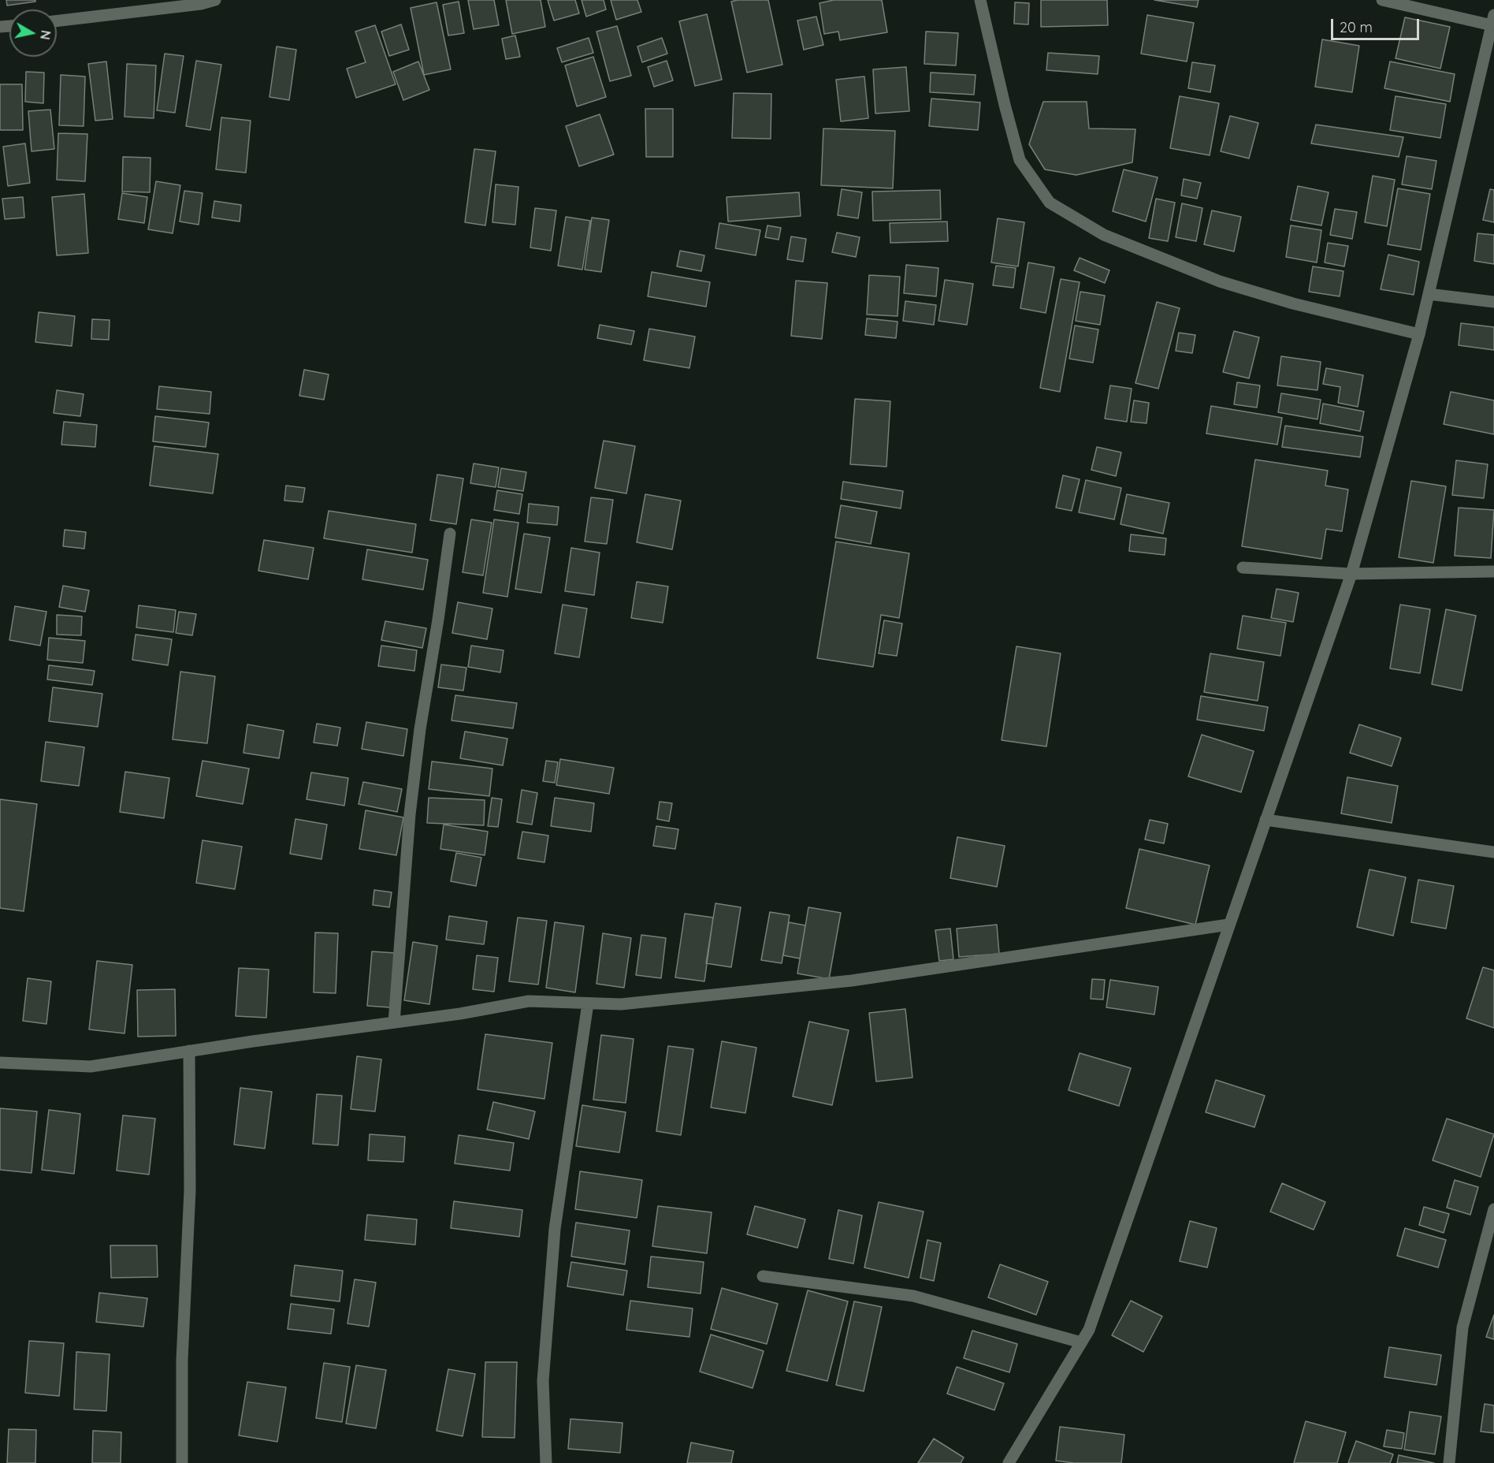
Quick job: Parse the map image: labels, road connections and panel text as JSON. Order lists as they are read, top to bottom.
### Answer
{
  "scale_bar": "20 m",
  "north": "right"
}
